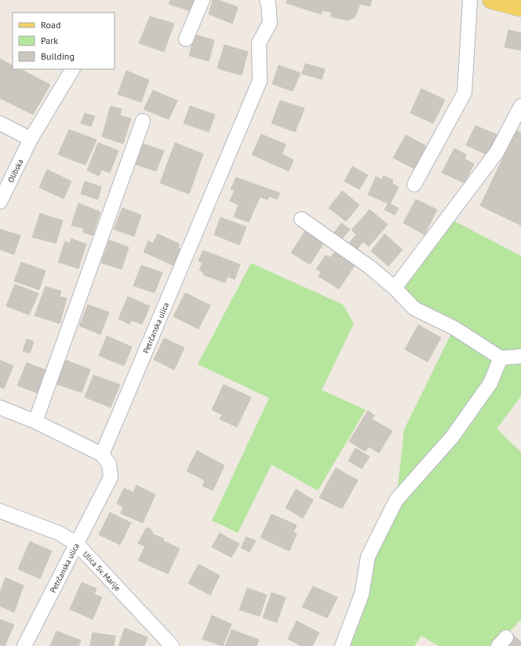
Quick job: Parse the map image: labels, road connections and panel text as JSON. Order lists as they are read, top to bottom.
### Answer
{
  "streets": {
    "street": ["Olibska", "Petrčanska ulica", "Ulica Sv. Marije"]
  },
  "crossings": [
    ["Petrčanska ulica", "Ulica Sv. Marije"]
  ],
  "legend": ["Road", "Park", "Building"]
}
